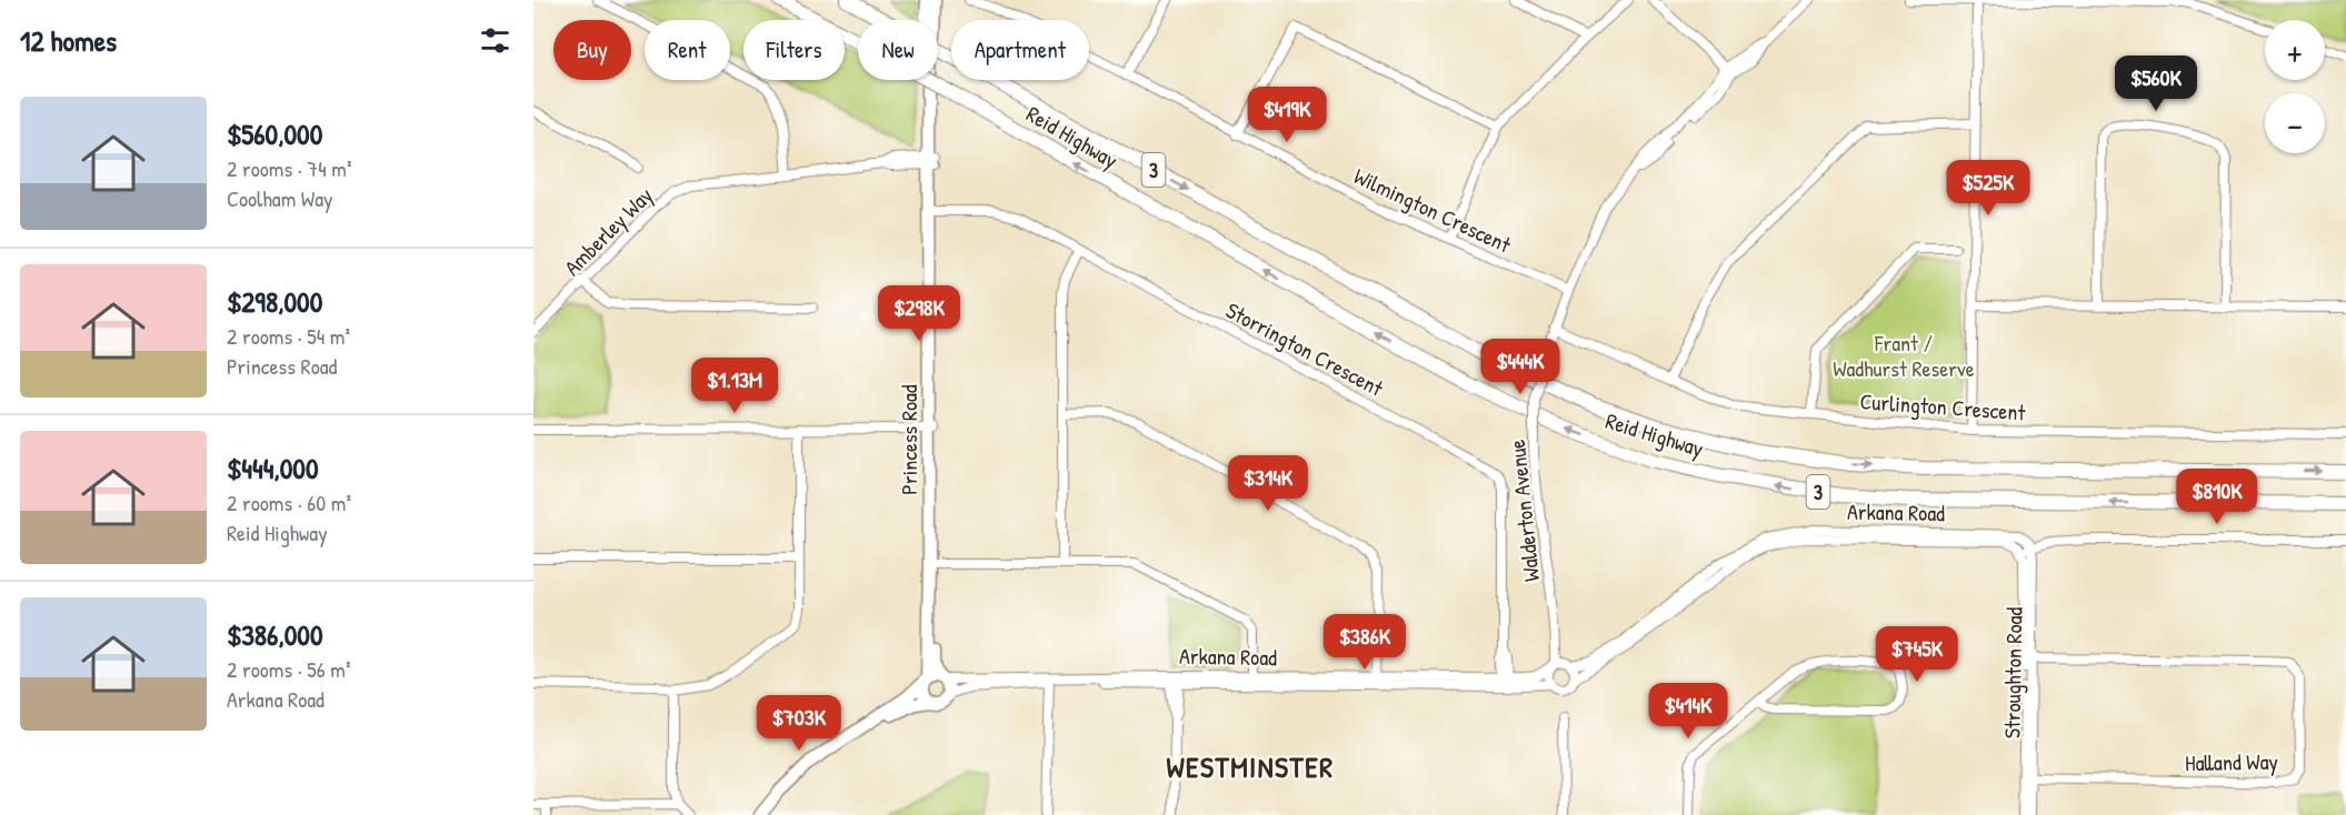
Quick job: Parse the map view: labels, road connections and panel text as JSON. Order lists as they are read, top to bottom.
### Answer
{
  "streets": {
    "highway": ["Reid Highway", "3"],
    "main road": ["Princess Road"],
    "street": [
      "Wilmington Crescent",
      "Amberley Way",
      "Storrington Crescent",
      "Curlington Crescent",
      "Walderton Avenue",
      "Arkana Road",
      "Stroughton Road",
      "Halland Way"
    ]
  },
  "crossings": [
    ["Wilmington Crescent", "Walderton Avenue"],
    ["Amberley Way", "Princess Road"],
    ["Storrington Crescent", "Princess Road"],
    ["Storrington Crescent", "Arkana Road"],
    ["Curlington Crescent", "Walderton Avenue"],
    ["Princess Road", "Arkana Road"],
    ["Walderton Avenue", "Arkana Road"],
    ["Arkana Road", "Stroughton Road"],
    ["Stroughton Road", "Halland Way"]
  ],
  "districts": ["WESTMINSTER"],
  "parks": ["Frant / Wadhurst Reserve"],
  "page": {
    "heading": "12 homes",
    "map_buttons": ["+", "−"],
    "chip": [
      "Buy",
      "Rent",
      "Filters",
      "New",
      "Apartment"
    ],
    "price": [
      "$560K",
      "$419K",
      "$525K",
      "$298K",
      "$444K",
      "$1.13M",
      "$314K",
      "$810K",
      "$386K",
      "$745K",
      "$414K",
      "$703K"
    ],
    "list": [
      {
        "name": "$560,000",
        "note": "2 rooms · 74 m² · Coolham Way"
      },
      {
        "name": "$298,000",
        "note": "2 rooms · 54 m² · Princess Road"
      },
      {
        "name": "$444,000",
        "note": "2 rooms · 60 m² · Reid Highway"
      },
      {
        "name": "$386,000",
        "note": "2 rooms · 56 m² · Arkana Road"
      }
    ]
  }
}
